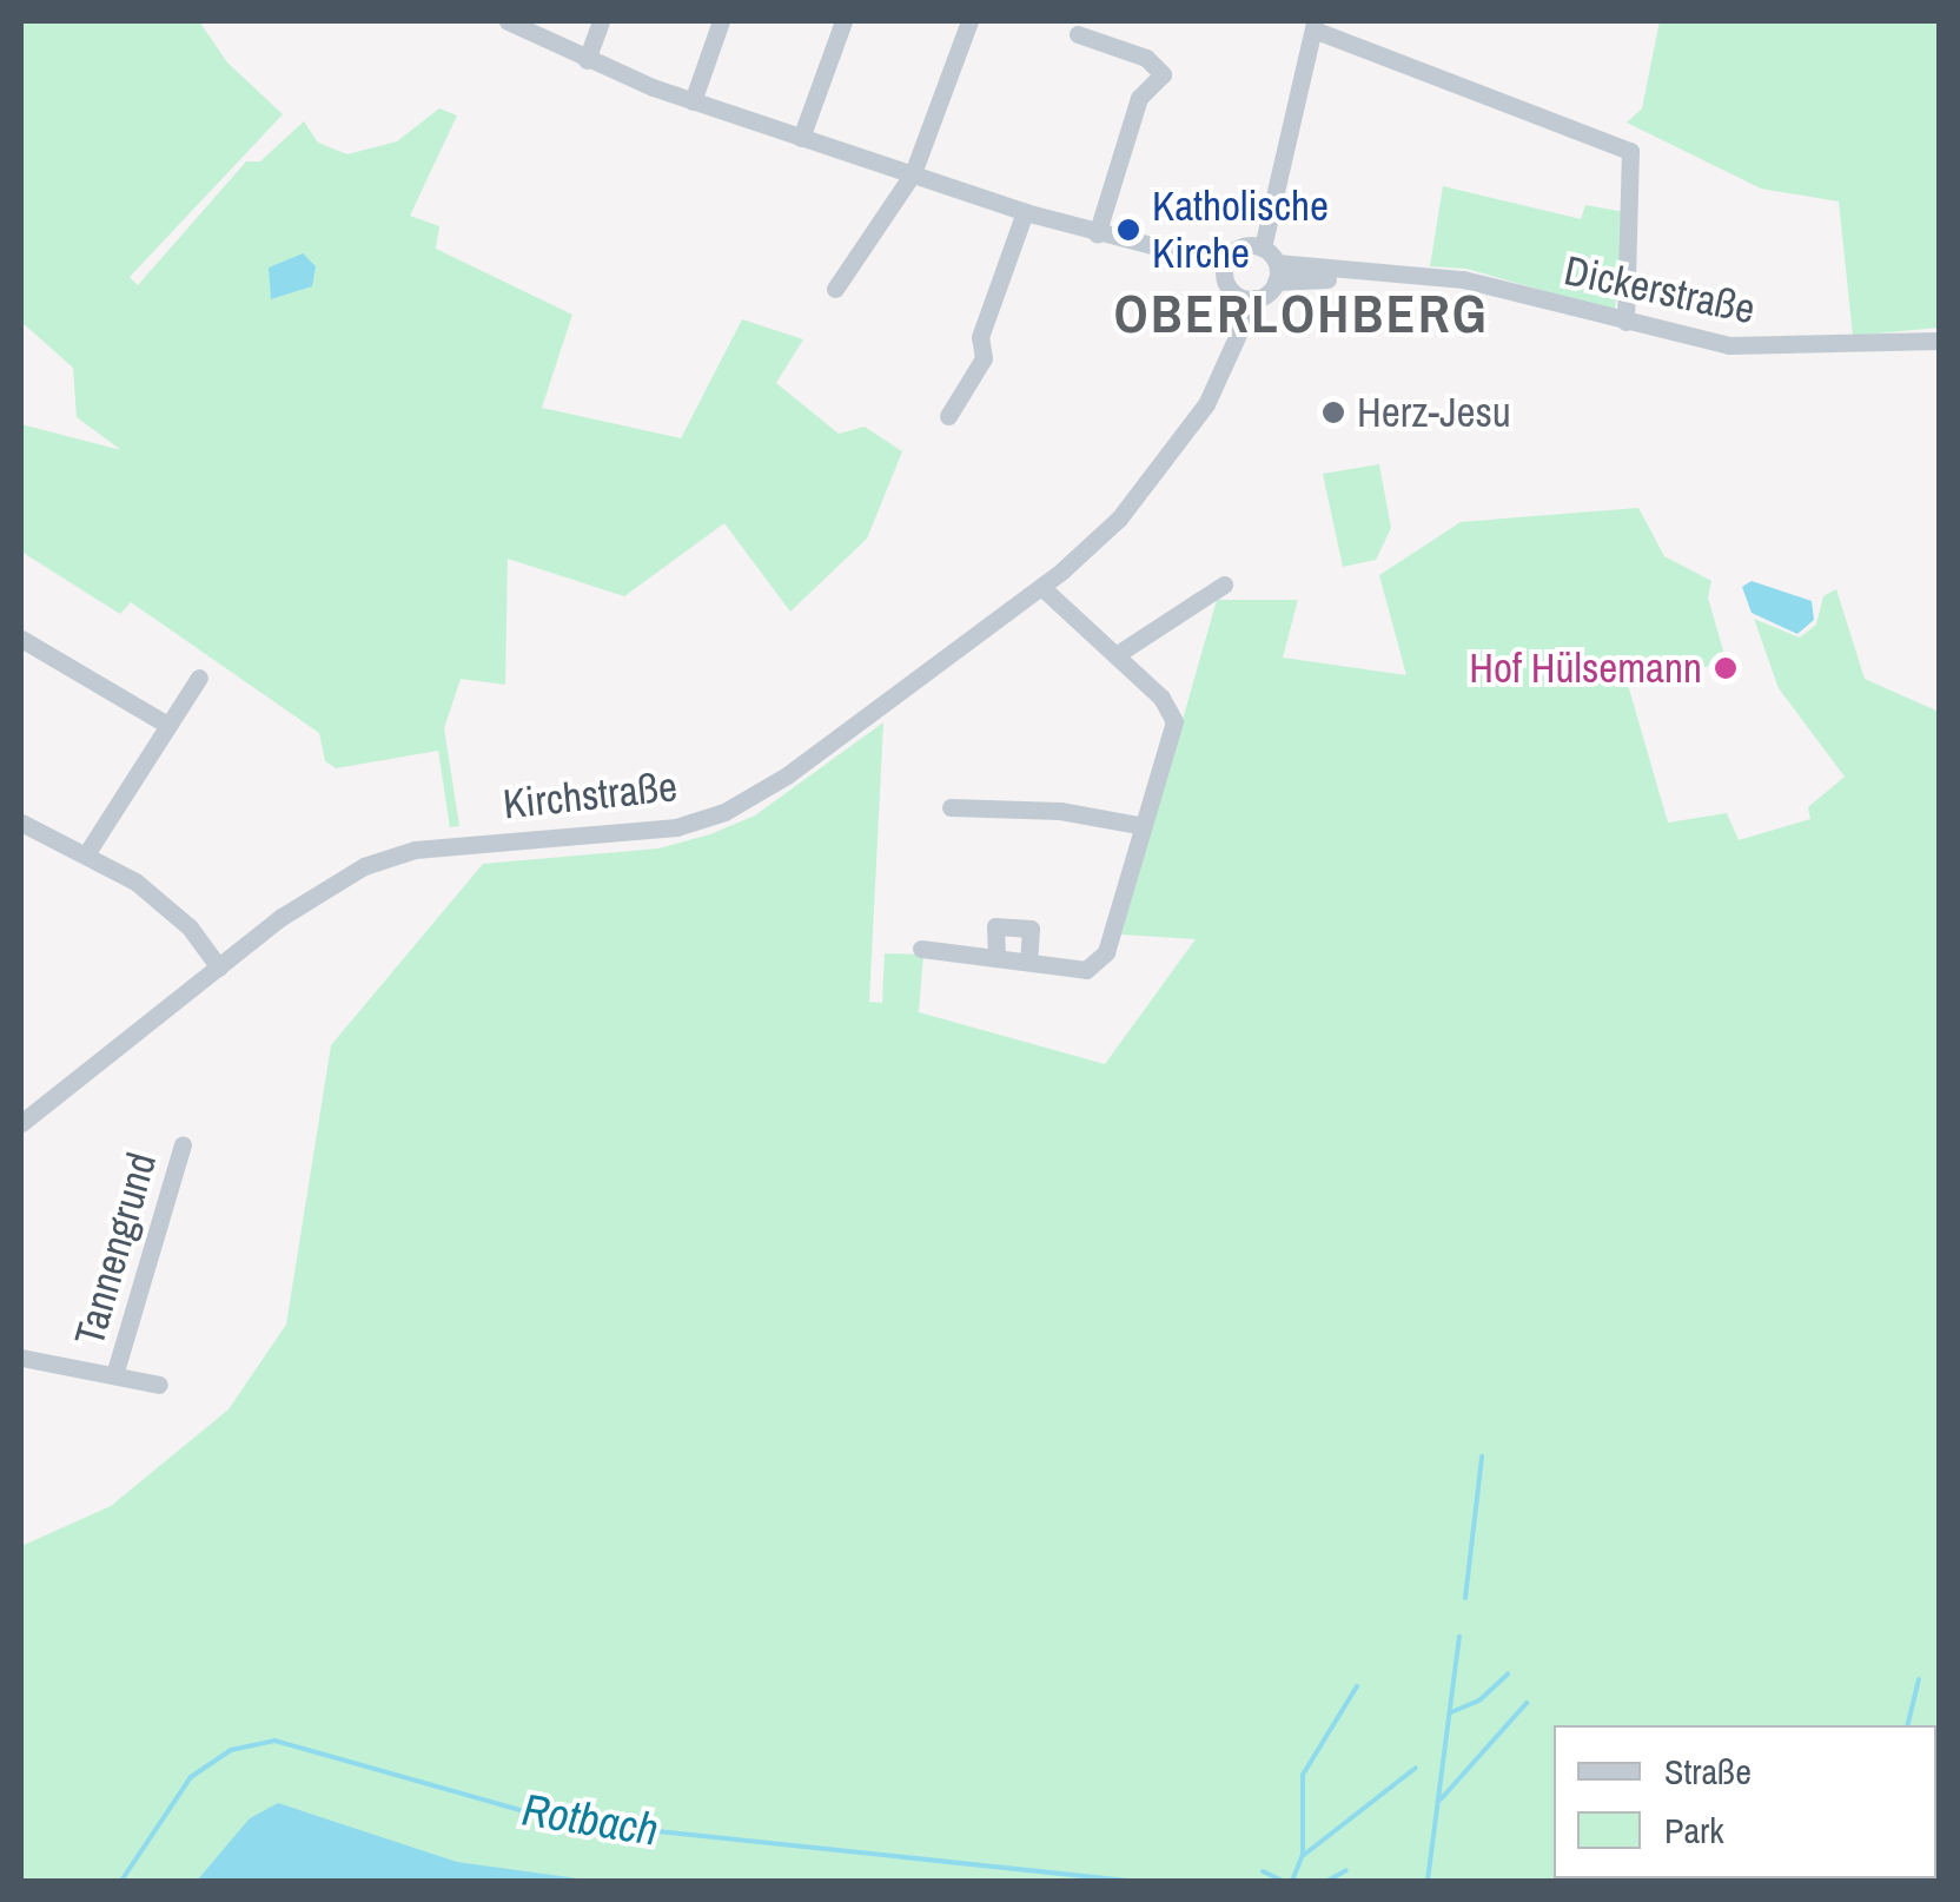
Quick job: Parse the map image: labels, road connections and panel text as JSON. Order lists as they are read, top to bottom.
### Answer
{
  "streets": {
    "street": ["Dickerstraße", "Kirchstraße", "Tannengrund"]
  },
  "districts": ["OBERLOHBERG"],
  "water": ["Rotbach"],
  "places": ["Katholische Kirche", "Herz-Jesu", "Hof Hülsemann"],
  "legend": ["Straße", "Park"]
}
